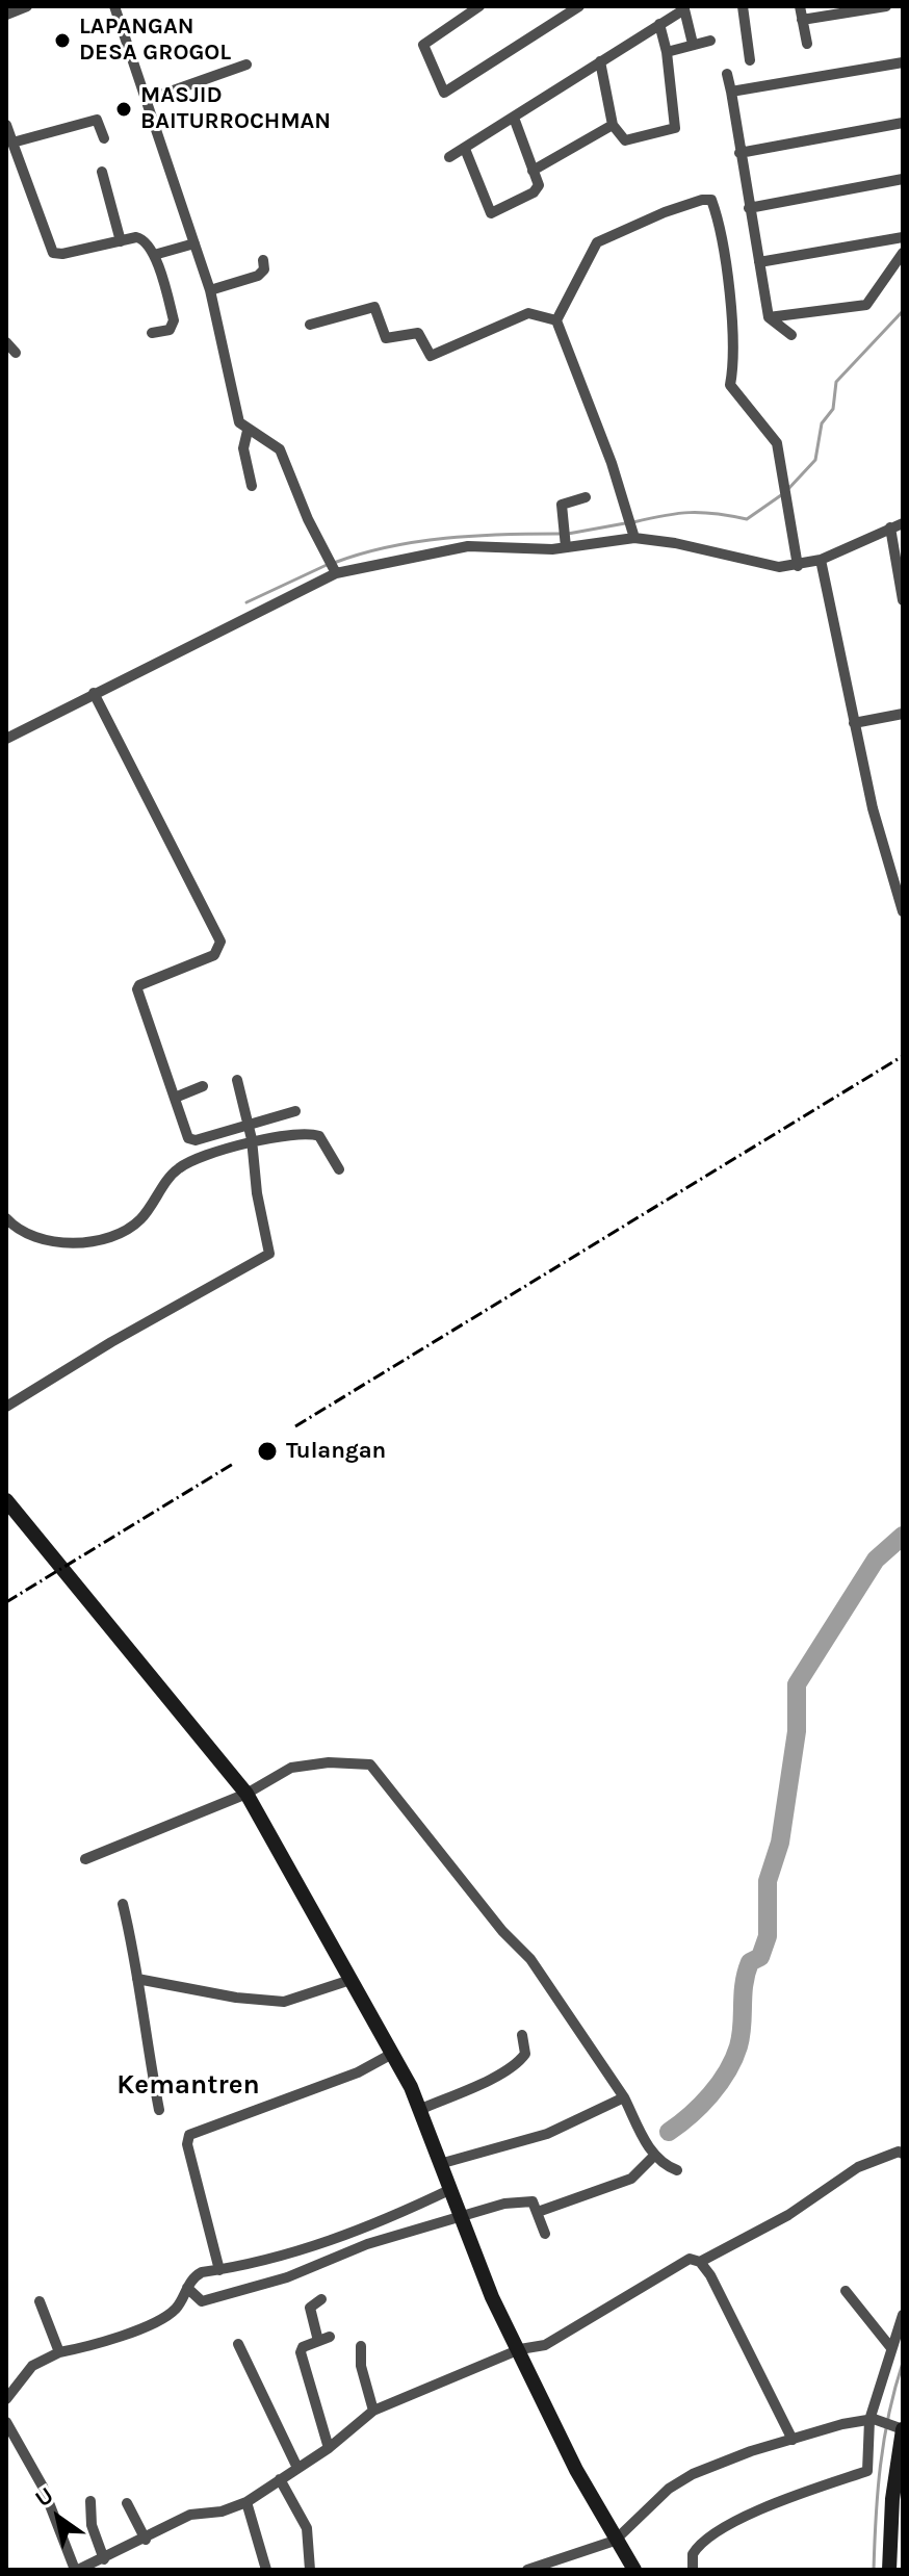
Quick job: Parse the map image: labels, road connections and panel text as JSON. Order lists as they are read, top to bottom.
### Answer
{
  "districts": ["Kemantren"],
  "places": ["LAPANGAN DESA GROGOL", "MASJID BAITURROCHMAN", "Tulangan"],
  "north": "top left"
}
